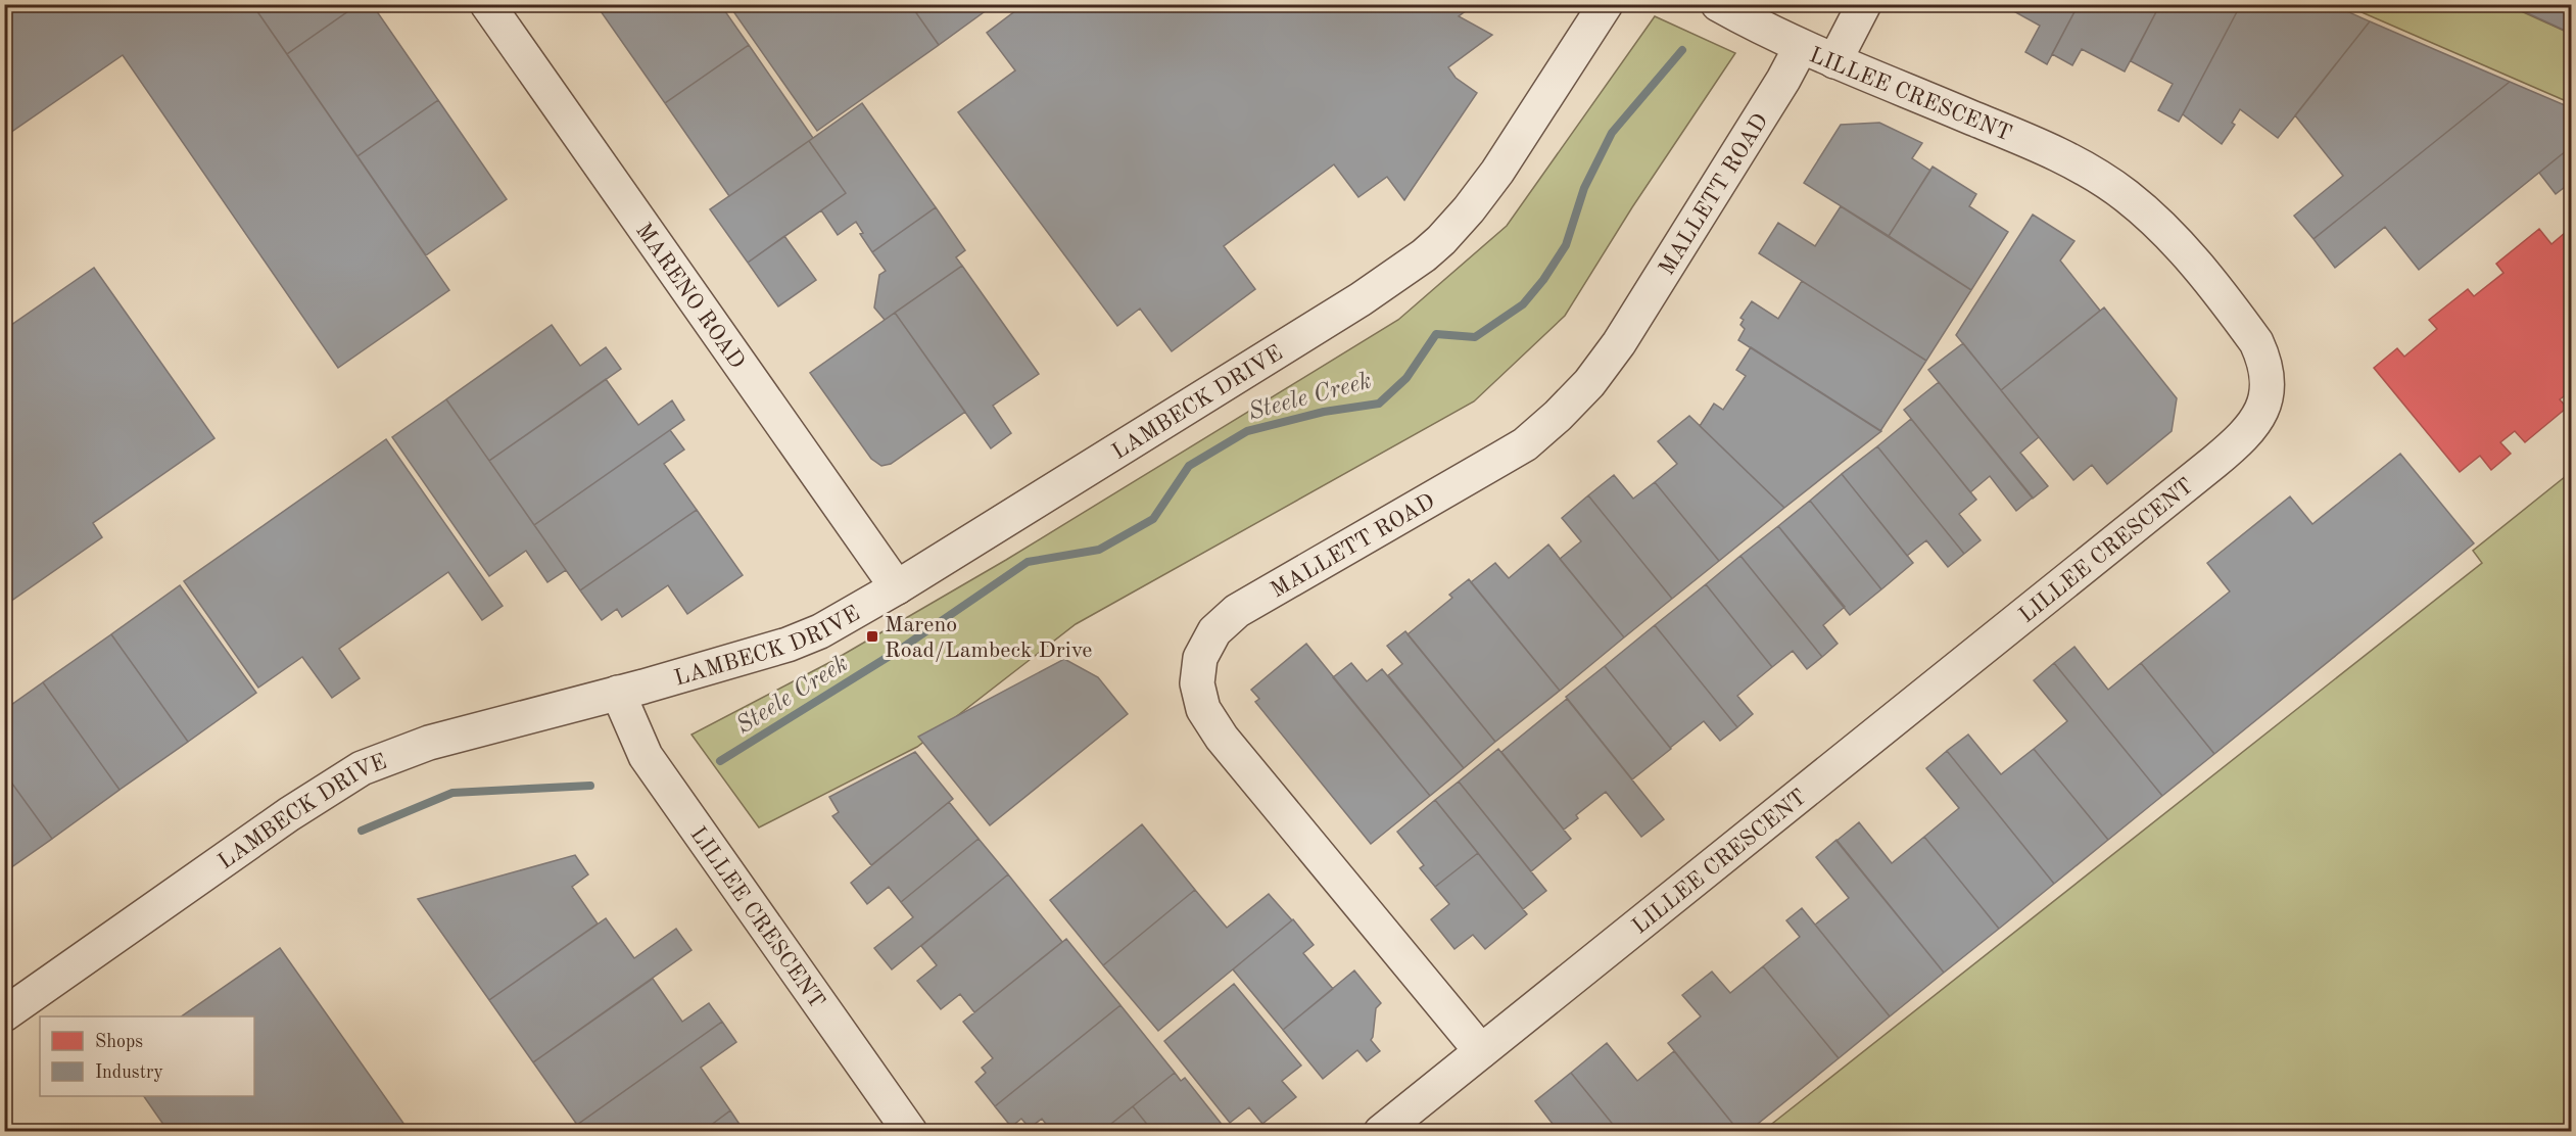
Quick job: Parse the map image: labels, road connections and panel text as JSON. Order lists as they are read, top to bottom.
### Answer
{
  "streets": {
    "street": [
      "LILLEE CRESCENT",
      "MALLETT ROAD",
      "MARENO ROAD",
      "LAMBECK DRIVE"
    ]
  },
  "crossings": [
    ["LILLEE CRESCENT", "MALLETT ROAD"],
    ["LILLEE CRESCENT", "LAMBECK DRIVE"],
    ["MARENO ROAD", "LAMBECK DRIVE"]
  ],
  "water": ["Steele Creek"],
  "places": {
    "transit": ["Mareno Road/Lambeck Drive"]
  },
  "legend": ["Shops", "Industry"]
}
